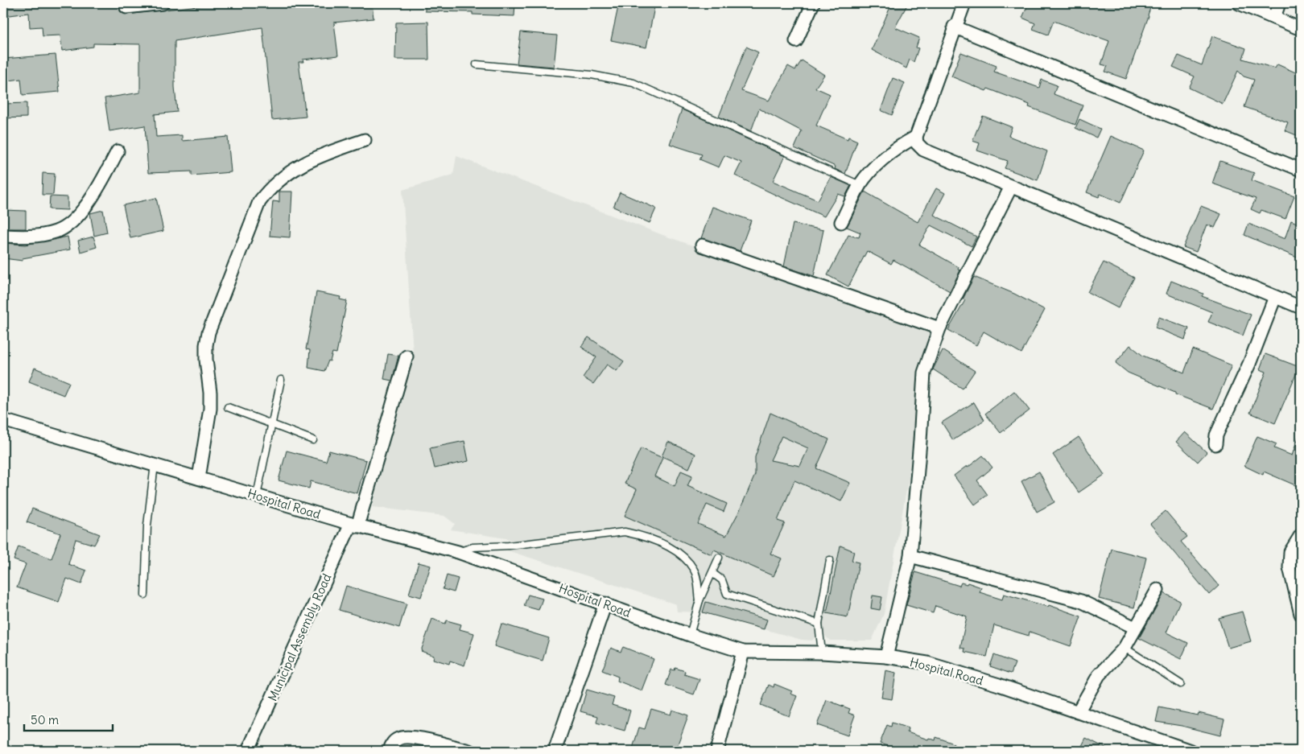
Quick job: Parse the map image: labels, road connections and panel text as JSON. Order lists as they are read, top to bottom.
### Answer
{
  "streets": {
    "street": ["Hospital Road", "Municipal Assembly Road"]
  },
  "crossings": [
    ["Hospital Road", "Municipal Assembly Road"]
  ],
  "scale_bar": "50 m"
}
